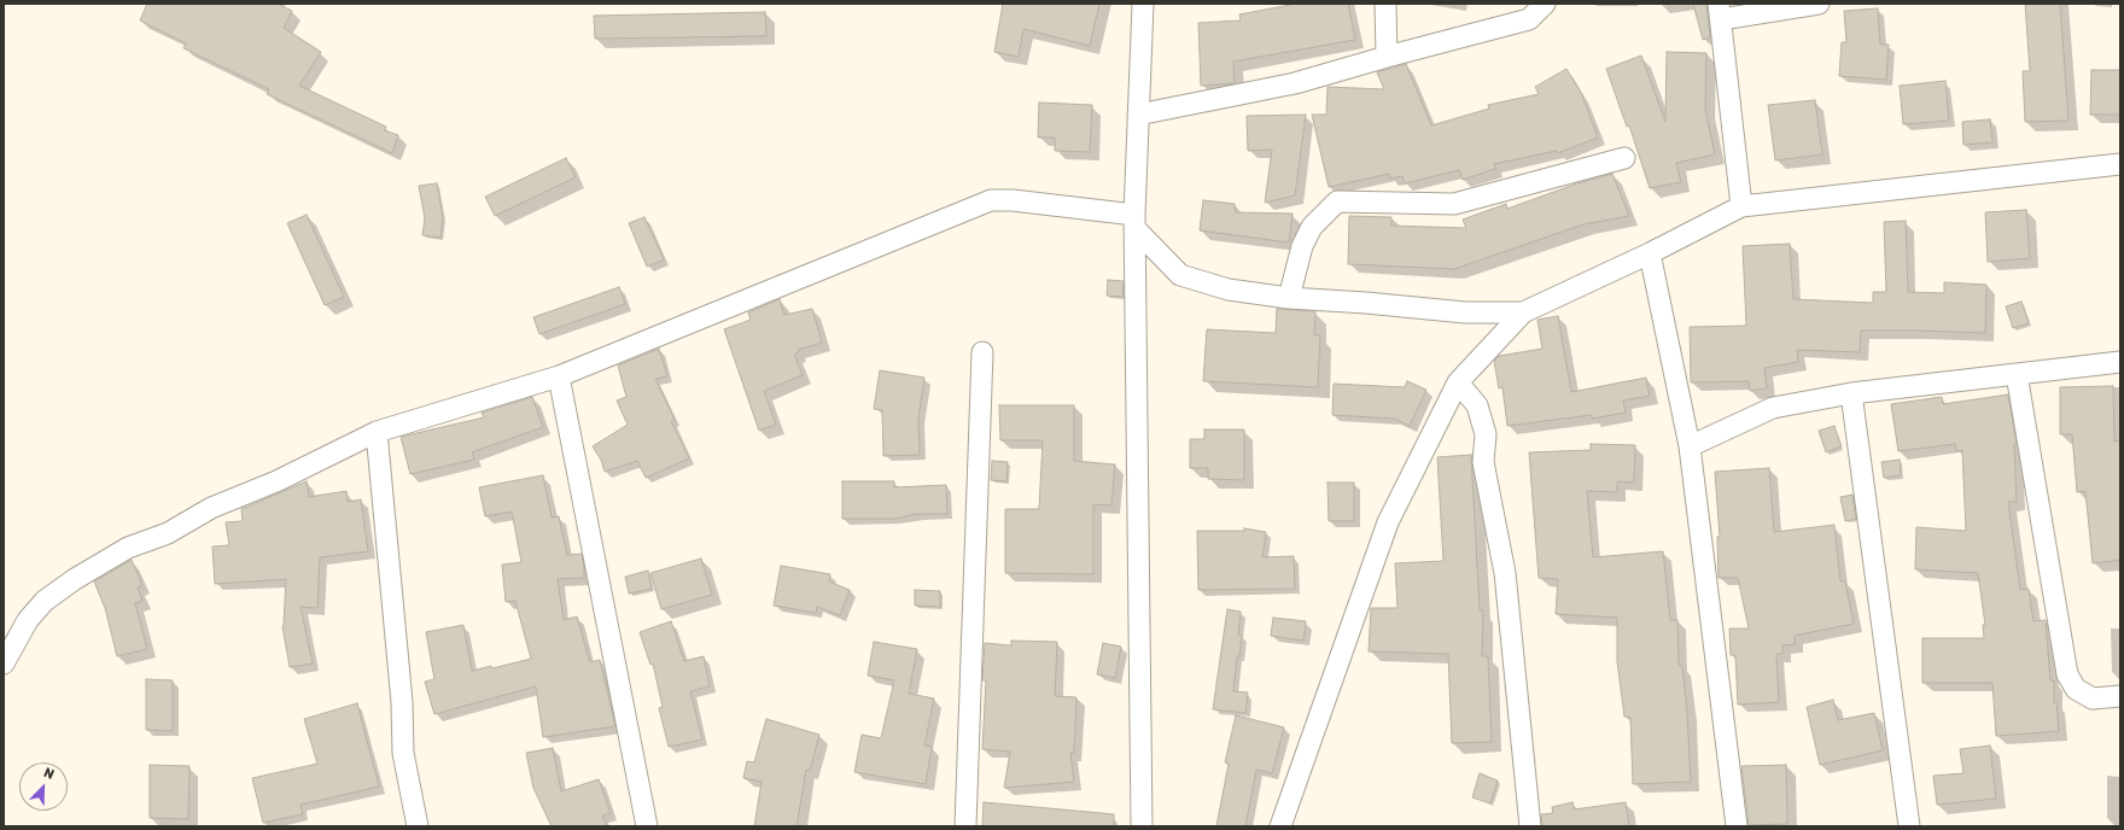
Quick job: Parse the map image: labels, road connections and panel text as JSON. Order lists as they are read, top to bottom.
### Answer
{
  "north": "top right"
}
